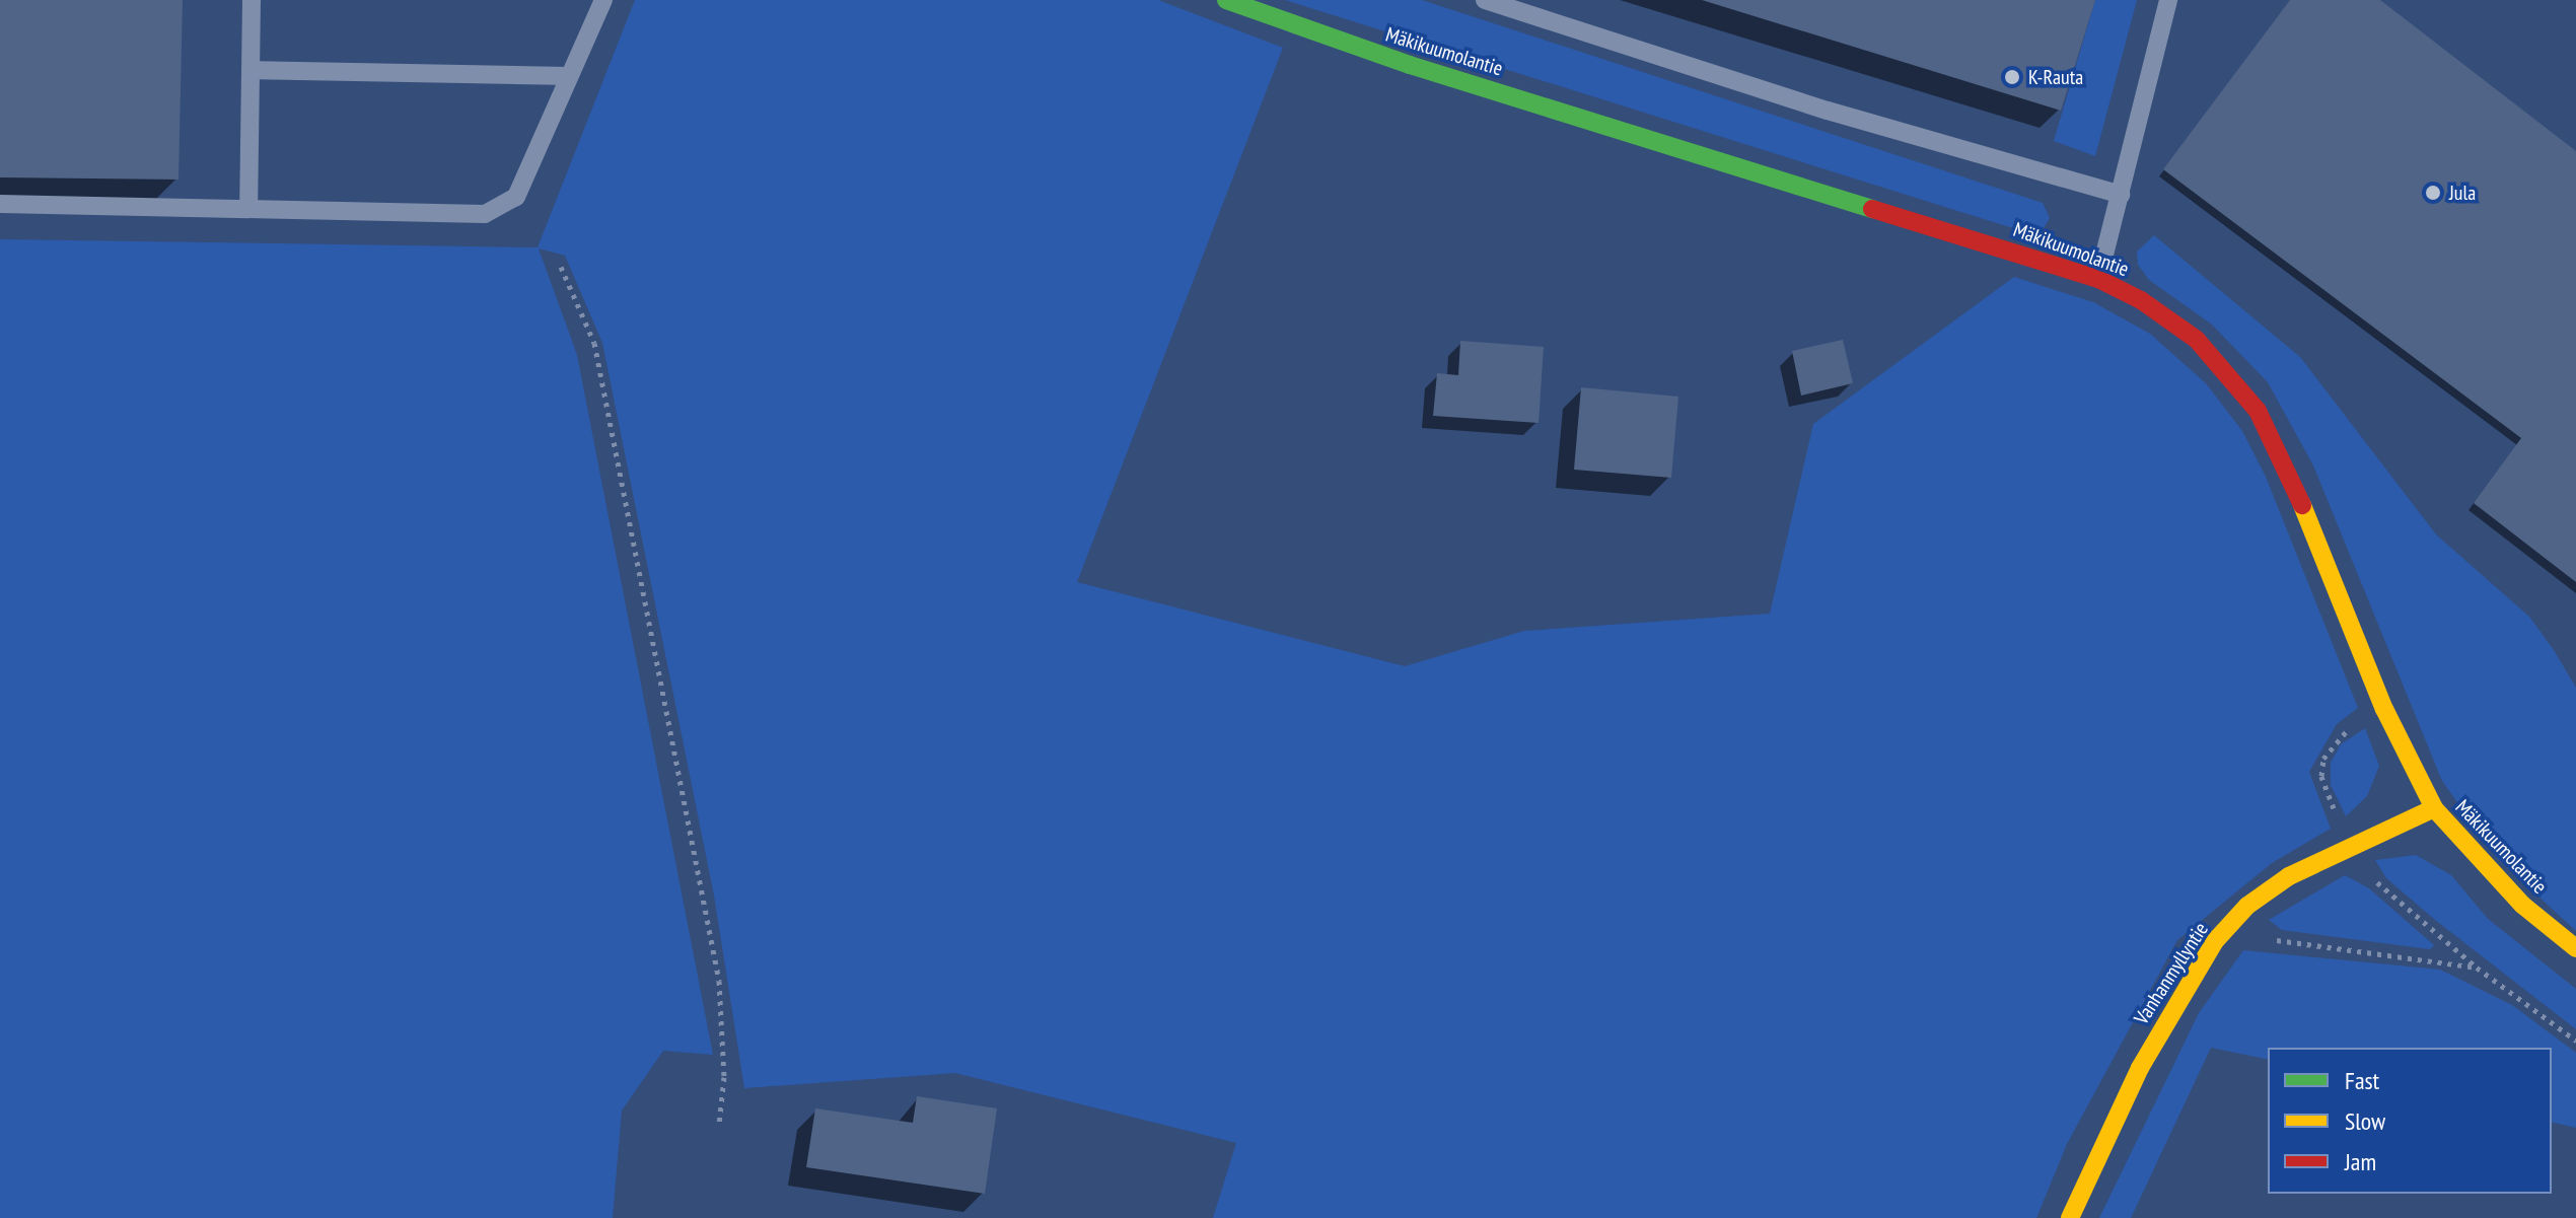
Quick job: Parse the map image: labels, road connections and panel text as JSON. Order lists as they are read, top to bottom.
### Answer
{
  "streets": {
    "street": ["Mäkikuumolantie", "Vanhanmyllyntie"]
  },
  "crossings": [
    ["Mäkikuumolantie", "Vanhanmyllyntie"]
  ],
  "places": ["K-Rauta", "Jula"],
  "legend": ["Fast", "Slow", "Jam"]
}
